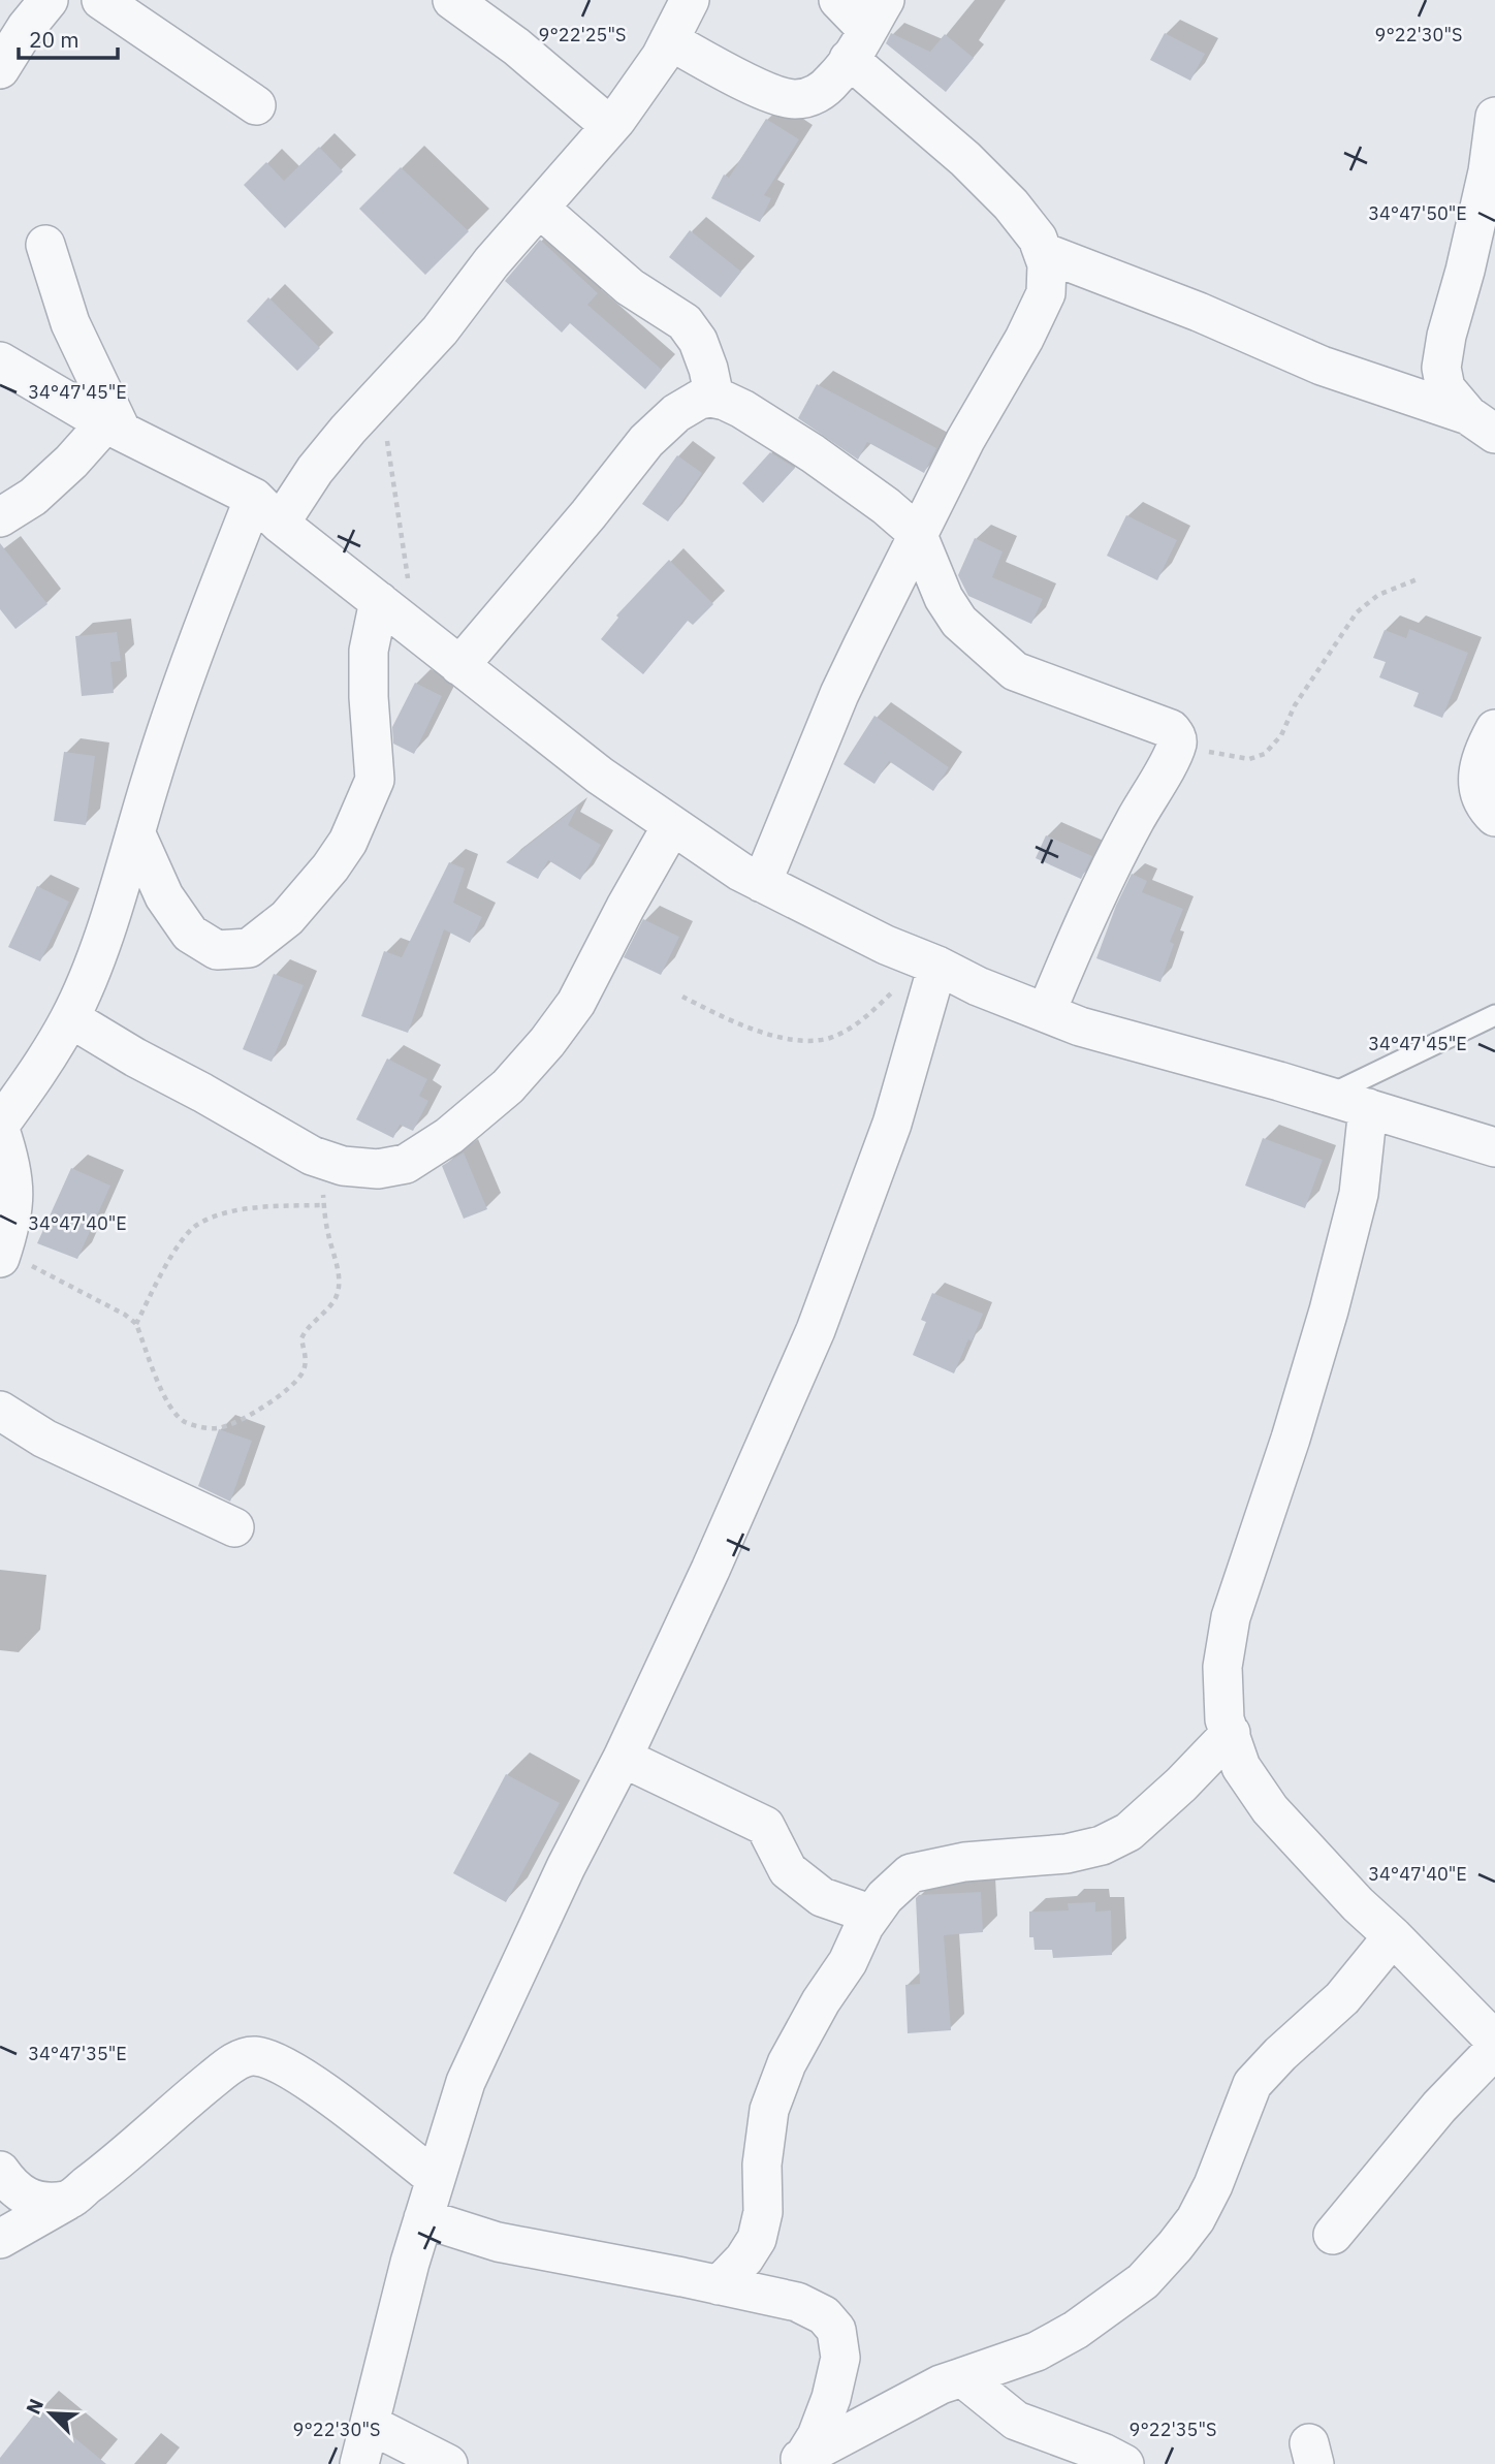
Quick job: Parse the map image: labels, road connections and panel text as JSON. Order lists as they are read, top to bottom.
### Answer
{
  "scale_bar": "20 m",
  "north": "top left",
  "coordinates": [
    "9°22'25\"S",
    "9°22'30\"S",
    "34°47'50\"E",
    "34°47'45\"E",
    "34°47'40\"E",
    "34°47'35\"E",
    "9°22'35\"S"
  ]
}
